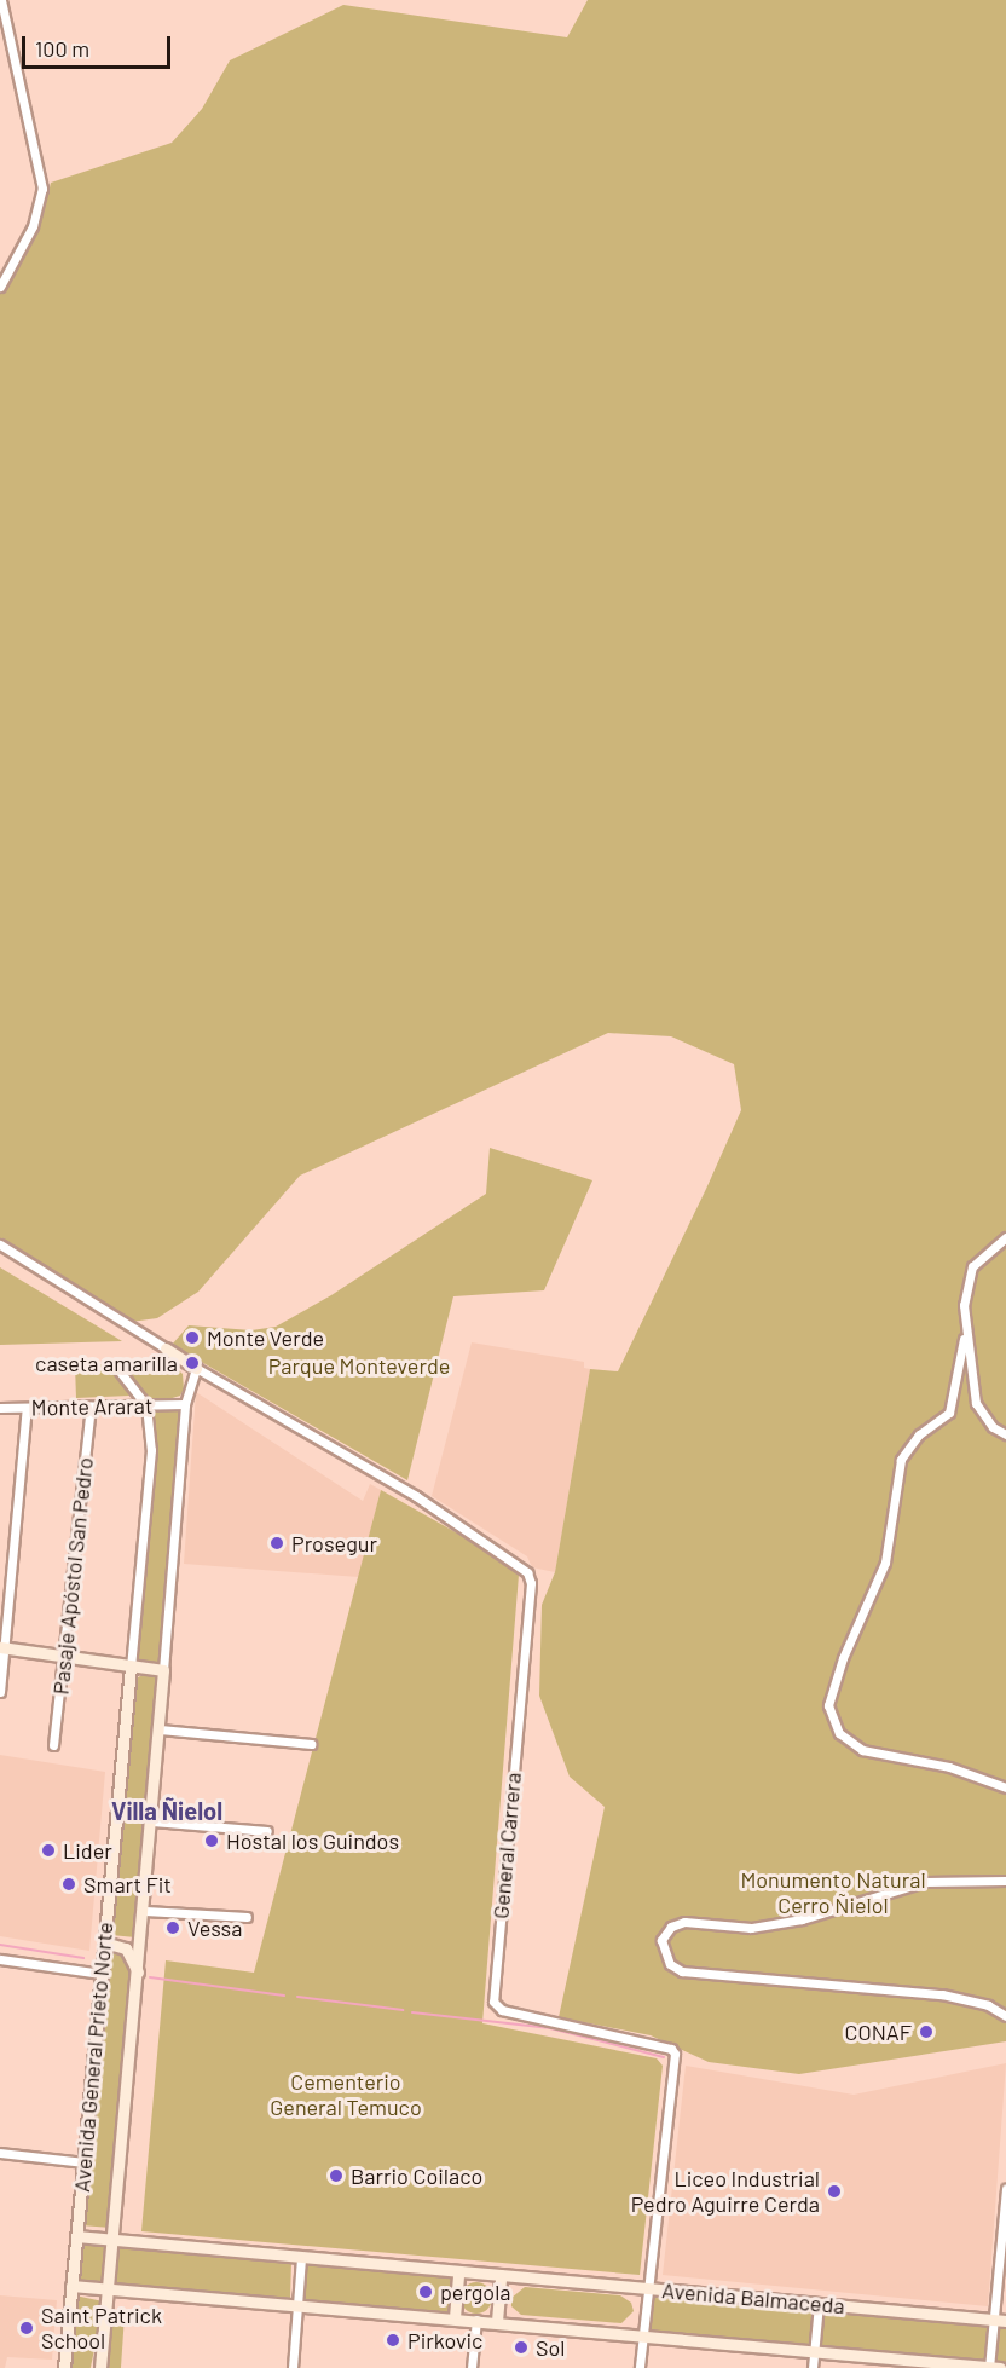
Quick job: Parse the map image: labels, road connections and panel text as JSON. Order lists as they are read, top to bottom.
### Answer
{
  "streets": {
    "main road": ["Avenida General Prieto Norte", "Avenida Balmaceda"],
    "street": ["Monte Ararat", "Pasaje Apóstol San Pedro", "General Carrera"]
  },
  "crossings": [
    ["Monte Ararat", "Pasaje Apóstol San Pedro"],
    ["Monte Ararat", "Avenida General Prieto Norte"],
    ["General Carrera", "Avenida General Prieto Norte"],
    ["General Carrera", "Avenida Balmaceda"],
    ["Avenida General Prieto Norte", "Avenida Balmaceda"]
  ],
  "districts": ["Villa Ñielol"],
  "parks": ["Parque Monteverde", "Monumento Natural Cerro Ñielol", "Cementerio General Temuco"],
  "places": [
    "Monte Verde",
    "caseta amarilla",
    "Prosegur",
    "Hostal los Guindos",
    "Lider",
    "Smart Fit",
    "Vessa",
    "CONAF",
    "Barrio Coilaco",
    "Liceo Industrial Pedro Aguirre Cerda",
    "pergola",
    "Saint Patrick School",
    "Pirkovic",
    "Sol"
  ],
  "scale_bar": "100 m"
}
